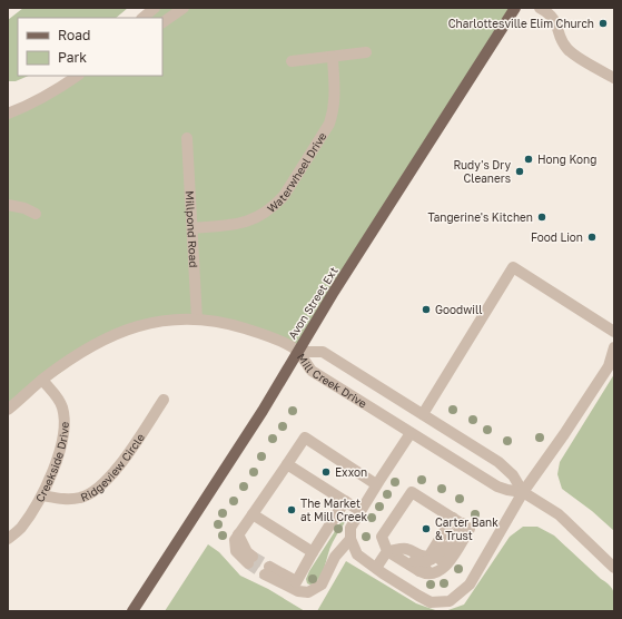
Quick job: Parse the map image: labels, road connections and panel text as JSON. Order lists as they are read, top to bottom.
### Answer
{
  "streets": {
    "main road": ["Avon Street Ext"],
    "street": [
      "Waterwheel Drive",
      "Millpond Road",
      "Mill Creek Drive",
      "Creekside Drive",
      "Ridgeview Circle"
    ]
  },
  "crossings": [
    ["Waterwheel Drive", "Millpond Road"],
    ["Millpond Road", "Mill Creek Drive"],
    ["Avon Street Ext", "Mill Creek Drive"],
    ["Mill Creek Drive", "Creekside Drive"],
    ["Creekside Drive", "Ridgeview Circle"]
  ],
  "places": [
    "Charlottesville Elim Church",
    "Hong Kong",
    "Rudy's Dry Cleaners",
    "Tangerine's Kitchen",
    "Food Lion",
    "Goodwill",
    "Exxon",
    "The Market at Mill Creek",
    "Carter Bank & Trust"
  ],
  "legend": ["Road", "Park"]
}
